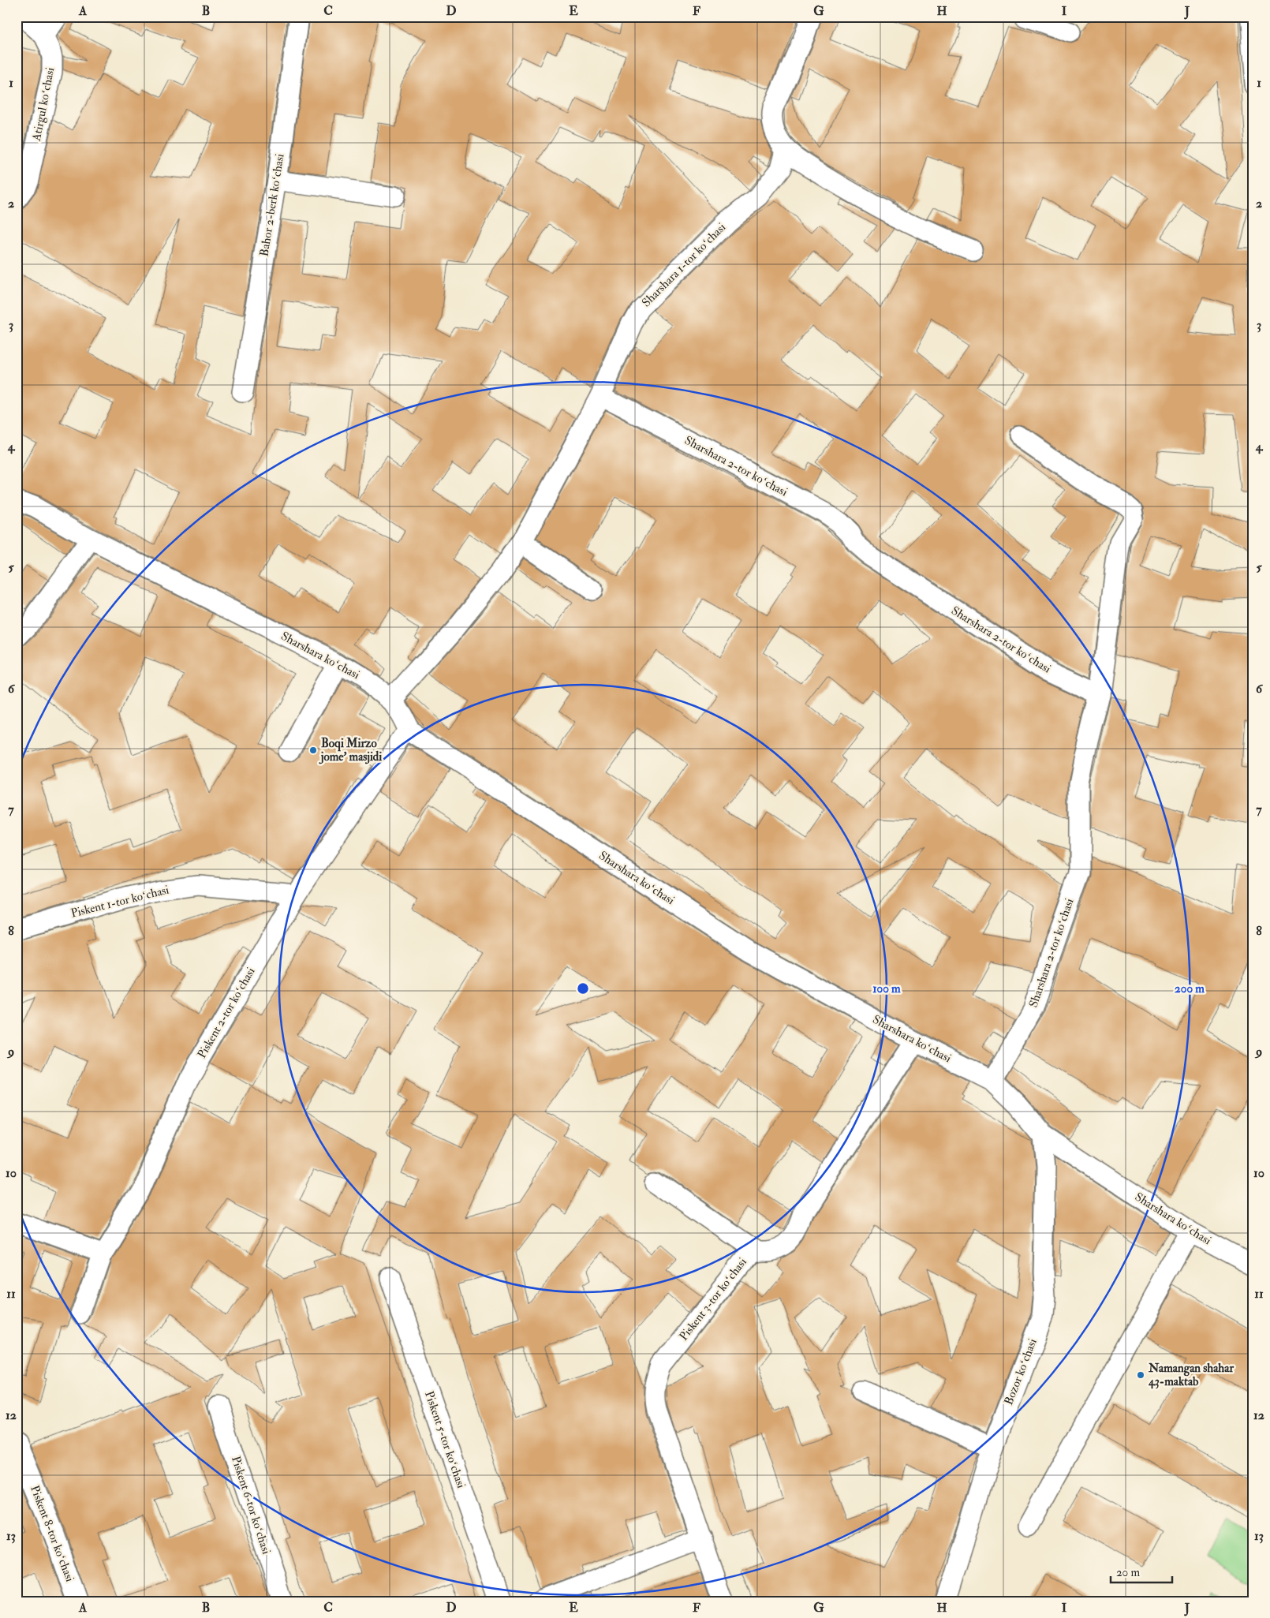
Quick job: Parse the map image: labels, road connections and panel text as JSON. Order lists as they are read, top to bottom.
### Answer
{
  "streets": {
    "street": [
      "Atirgul koʻchasi",
      "Bahor 2-berk koʻchasi",
      "Sharshara 1-tor koʻchasi",
      "Sharshara 2-tor koʻchasi",
      "Sharshara koʻchasi",
      "Piskent 1-tor koʻchasi",
      "Piskent 2-tor koʻchasi",
      "Piskent 3-tor koʻchasi",
      "Bozor koʻchasi",
      "Piskent 5-tor koʻchasi",
      "Piskent 6-tor koʻchasi",
      "Piskent 8-tor koʻchasi"
    ]
  },
  "crossings": [
    ["Sharshara 1-tor koʻchasi", "Sharshara 2-tor koʻchasi"],
    ["Sharshara 1-tor koʻchasi", "Sharshara koʻchasi"],
    ["Sharshara 2-tor koʻchasi", "Sharshara koʻchasi"],
    ["Sharshara koʻchasi", "Piskent 2-tor koʻchasi"],
    ["Sharshara koʻchasi", "Piskent 3-tor koʻchasi"],
    ["Sharshara koʻchasi", "Bozor koʻchasi"],
    ["Piskent 1-tor koʻchasi", "Piskent 2-tor koʻchasi"]
  ],
  "places": ["Boqi Mirzo jome’ masjidi", "Namangan shahar 43-maktab"],
  "scale_bar": "20 m",
  "grid": {
    "columns": [
      "A",
      "B",
      "C",
      "D",
      "E",
      "F",
      "G",
      "H",
      "I",
      "J"
    ],
    "rows": [
      "1",
      "2",
      "3",
      "4",
      "5",
      "6",
      "7",
      "8",
      "9",
      "10",
      "11",
      "12",
      "13"
    ]
  },
  "rings": ["100 m", "200 m"]
}
